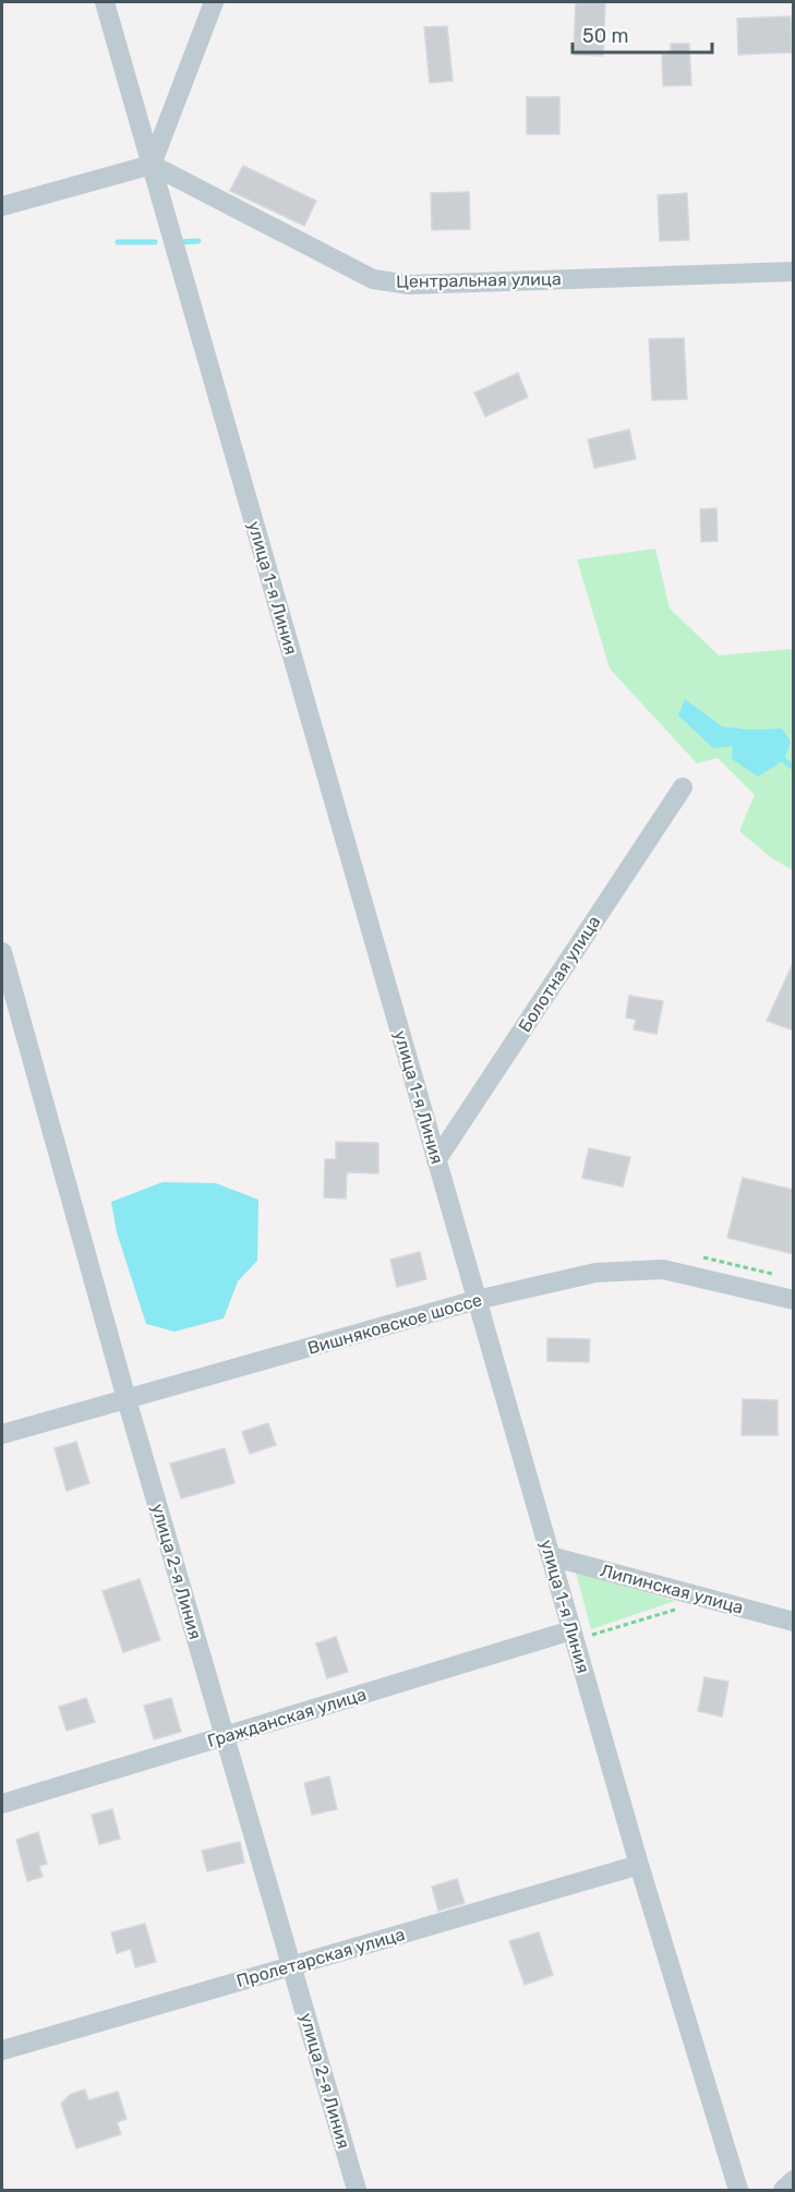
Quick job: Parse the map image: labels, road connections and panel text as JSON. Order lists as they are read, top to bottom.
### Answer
{
  "streets": {
    "street": [
      "Центральная улица",
      "улица 1-я Линия",
      "Болотная улица",
      "Вишняковское шоссе",
      "улица 2-я Линия",
      "Липинская улица",
      "Гражданская улица",
      "Пролетарская улица"
    ]
  },
  "crossings": [
    ["Центральная улица", "улица 1-я Линия"],
    ["улица 1-я Линия", "Болотная улица"],
    ["улица 1-я Линия", "Вишняковское шоссе"],
    ["улица 1-я Линия", "Липинская улица"],
    ["улица 1-я Линия", "Гражданская улица"],
    ["улица 1-я Линия", "Пролетарская улица"],
    ["Вишняковское шоссе", "улица 2-я Линия"],
    ["улица 2-я Линия", "Гражданская улица"],
    ["улица 2-я Линия", "Пролетарская улица"]
  ],
  "scale_bar": "50 m"
}
